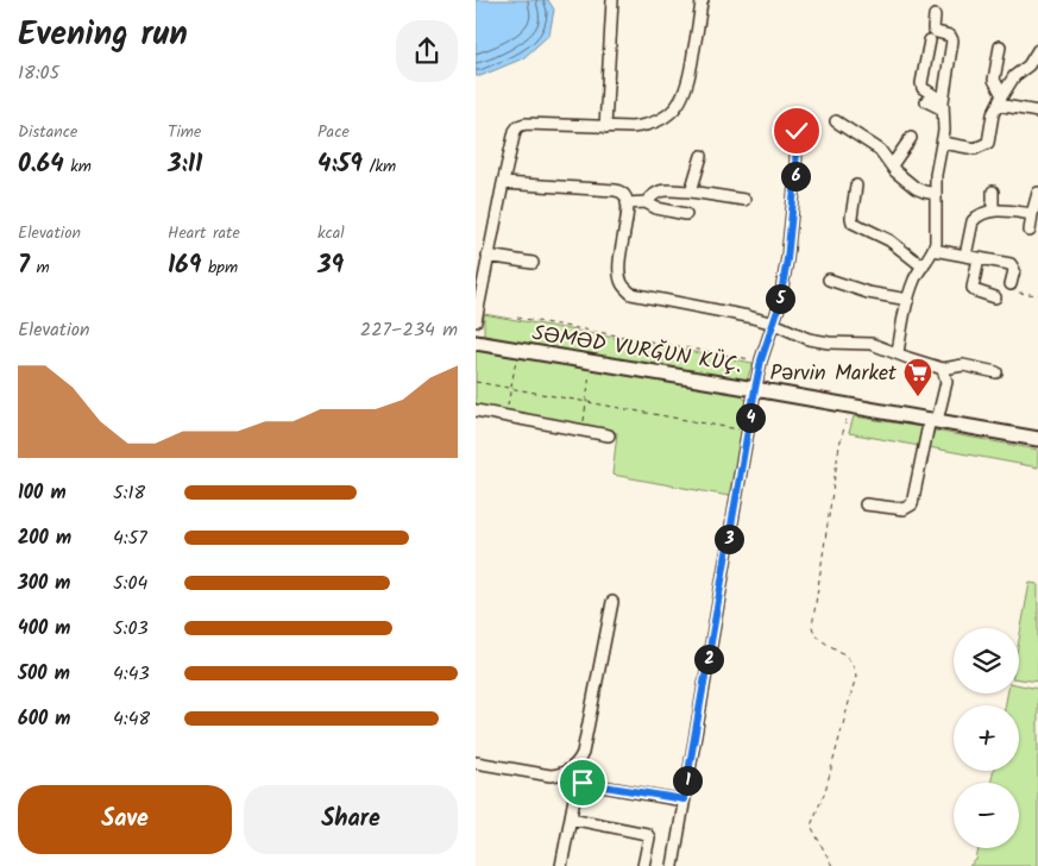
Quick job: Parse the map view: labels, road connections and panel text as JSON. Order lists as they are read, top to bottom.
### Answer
{
  "streets": {
    "main road": ["SƏMƏD VURĞUN KÜÇ."]
  },
  "places": {
    "supermarket": ["Pərvin Market"]
  },
  "page": {
    "heading": ["Evening run", "18:05"],
    "stats": [
      ["Distance", "0.64 km"],
      ["Time", "3:11"],
      ["Pace", "4:59 /km"],
      ["Elevation", "7 m"],
      ["Heart rate", "169 bpm"],
      ["kcal", "39"]
    ],
    "pins": [
      "6",
      "5",
      "4",
      "3",
      "2",
      "1"
    ],
    "chart": ["Elevation", "227–234 m"],
    "list": [
      {
        "name": "100 m",
        "note": "5:18"
      },
      {
        "name": "200 m",
        "note": "4:57"
      },
      {
        "name": "300 m",
        "note": "5:04"
      },
      {
        "name": "400 m",
        "note": "5:03"
      },
      {
        "name": "500 m",
        "note": "4:43"
      },
      {
        "name": "600 m",
        "note": "4:48"
      }
    ],
    "map_buttons": ["+", "−"],
    "buttons": ["Save", "Share"]
  }
}
